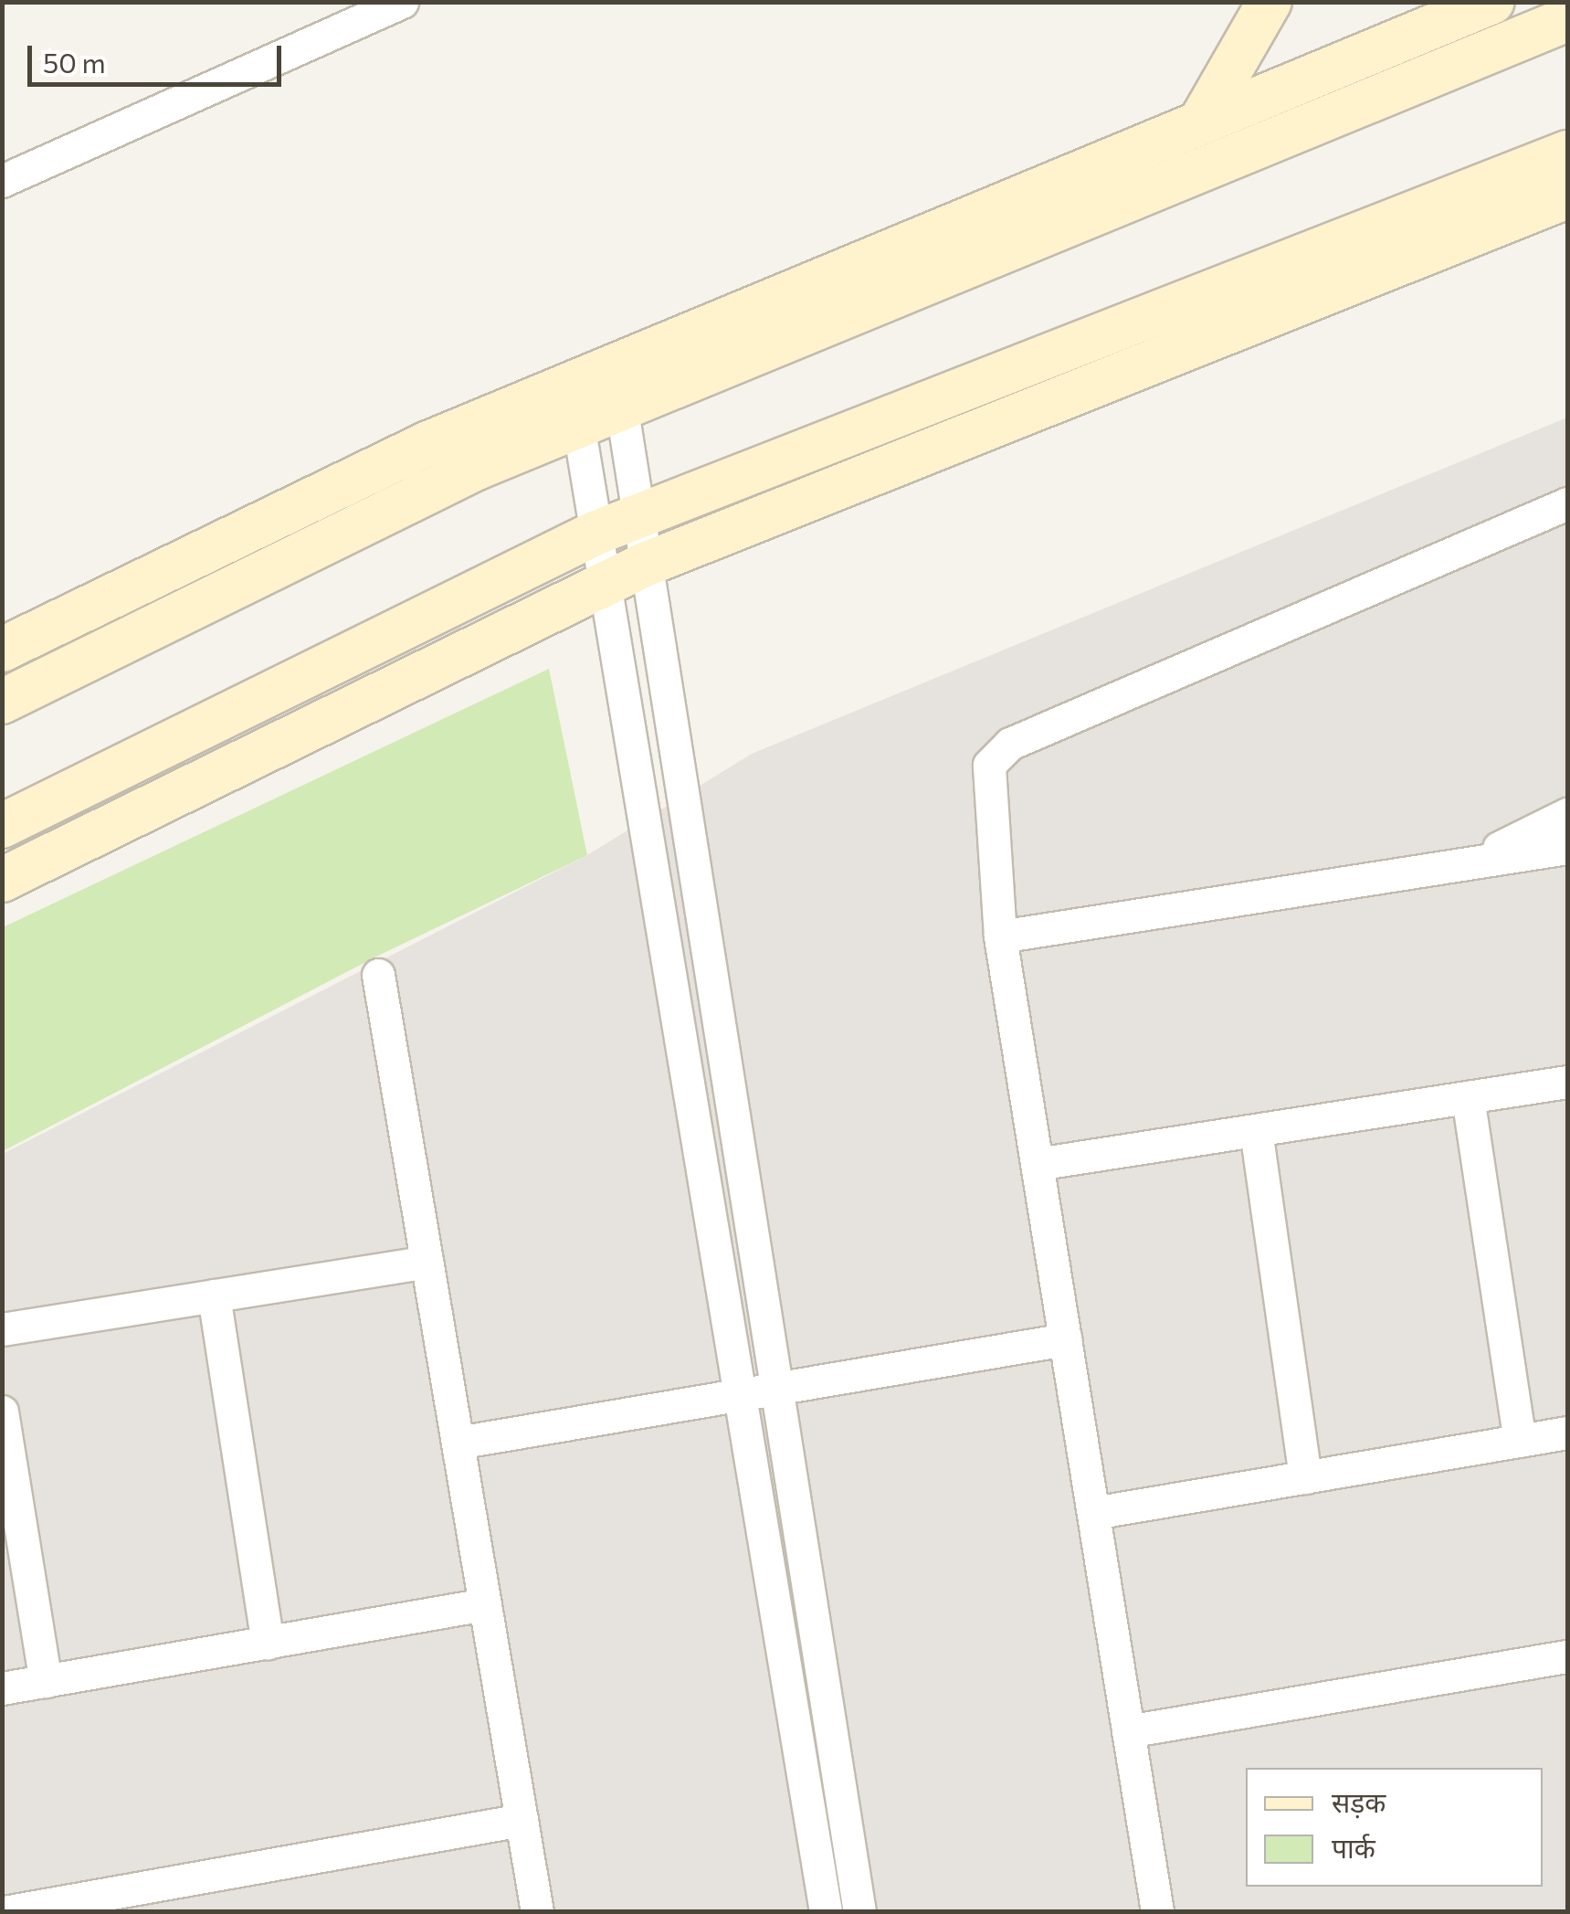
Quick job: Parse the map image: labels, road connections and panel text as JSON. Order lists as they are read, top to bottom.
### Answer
{
  "legend": ["सड़क", "पार्क"],
  "scale_bar": "50 m"
}
